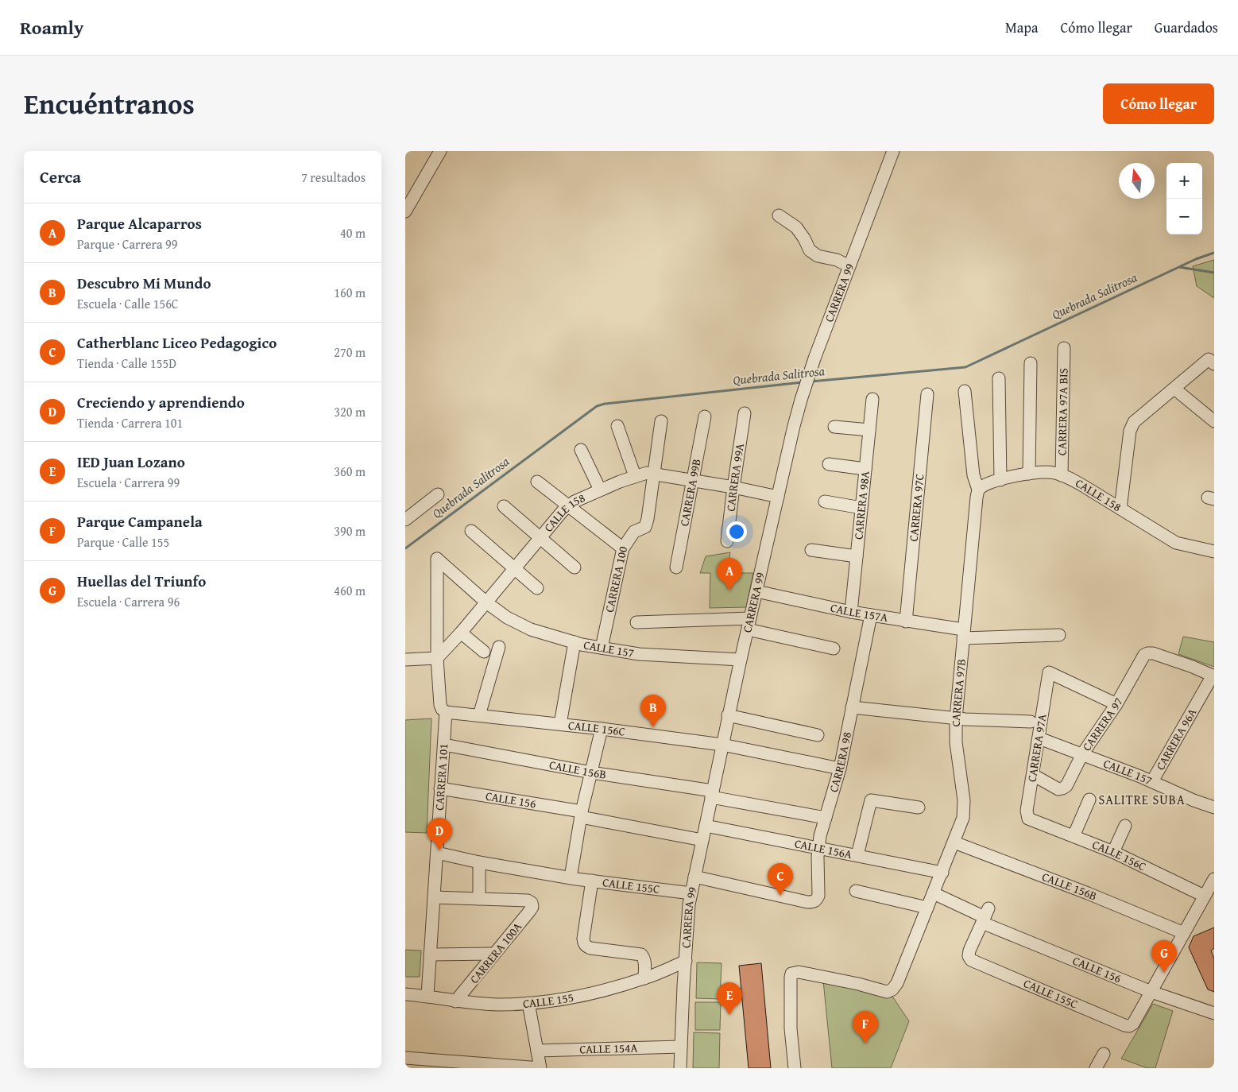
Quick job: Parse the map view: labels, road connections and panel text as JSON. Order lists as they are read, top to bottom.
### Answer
{
  "streets": {
    "street": [
      "CARRERA 99",
      "CARRERA 97A BIS",
      "CARRERA 99A",
      "CARRERA 99B",
      "CALLE 158",
      "CARRERA 98A",
      "CARRERA 97C",
      "CARRERA 100",
      "CALLE 157A",
      "CALLE 157",
      "CARRERA 97B",
      "CARRERA 97",
      "CALLE 156C",
      "CARRERA 96A",
      "CARRERA 97A",
      "CARRERA 98",
      "CALLE 156B",
      "CARRERA 101",
      "CALLE 156",
      "CALLE 156A",
      "CALLE 155C",
      "CARRERA 100A",
      "CALLE 155",
      "CALLE 154A"
    ]
  },
  "crossings": [
    ["CARRERA 99", "CALLE 158"],
    ["CARRERA 99", "CALLE 157A"],
    ["CARRERA 99", "CALLE 157"],
    ["CARRERA 99", "CALLE 156C"],
    ["CARRERA 99", "CARRERA 98"],
    ["CARRERA 99", "CALLE 156B"],
    ["CARRERA 99", "CALLE 156"],
    ["CARRERA 99", "CALLE 156A"],
    ["CARRERA 99", "CALLE 155C"],
    ["CARRERA 99", "CALLE 155"],
    ["CARRERA 99", "CALLE 154A"],
    ["CARRERA 97A BIS", "CALLE 158"],
    ["CARRERA 99A", "CALLE 158"],
    ["CARRERA 99B", "CALLE 158"],
    ["CALLE 158", "CARRERA 100"],
    ["CALLE 158", "CALLE 157"],
    ["CALLE 158", "CARRERA 97B"],
    ["CALLE 158", "CARRERA 101"],
    ["CARRERA 98A", "CALLE 157A"],
    ["CARRERA 97C", "CALLE 157A"],
    ["CARRERA 100", "CALLE 157"],
    ["CALLE 157A", "CARRERA 97B"],
    ["CALLE 157A", "CARRERA 98"],
    ["CALLE 157", "CARRERA 97"],
    ["CALLE 157", "CARRERA 96A"],
    ["CALLE 157", "CARRERA 97A"],
    ["CALLE 157", "CARRERA 101"],
    ["CARRERA 97B", "CALLE 156B"],
    ["CARRERA 97B", "CALLE 156"],
    ["CARRERA 97B", "CALLE 156A"],
    ["CARRERA 97", "CARRERA 96A"],
    ["CARRERA 97", "CARRERA 97A"],
    ["CALLE 156C", "CARRERA 97A"],
    ["CALLE 156C", "CARRERA 98"],
    ["CALLE 156C", "CARRERA 101"],
    ["CARRERA 98", "CALLE 156B"],
    ["CARRERA 98", "CALLE 156A"],
    ["CALLE 156B", "CARRERA 101"],
    ["CARRERA 101", "CALLE 156"],
    ["CARRERA 101", "CALLE 155C"],
    ["CARRERA 101", "CALLE 155"],
    ["CALLE 156", "CALLE 155C"],
    ["CARRERA 100A", "CALLE 155"]
  ],
  "districts": ["SALITRE SUBA"],
  "water": ["Quebrada Salitrosa"],
  "north": "top",
  "page": {
    "header": "Roamly",
    "nav": ["Mapa", "Cómo llegar", "Guardados"],
    "title": "Encuéntranos",
    "buttons": "Cómo llegar",
    "heading": ["Cerca", "7 resultados"],
    "map_buttons": ["+", "−"],
    "list": [
      {
        "mark": "A",
        "name": "Parque Alcaparros",
        "note": "Parque · Carrera 99",
        "value": "40 m"
      },
      {
        "mark": "B",
        "name": "Descubro Mi Mundo",
        "note": "Escuela · Calle 156C",
        "value": "160 m"
      },
      {
        "mark": "C",
        "name": "Catherblanc Liceo Pedagogico",
        "note": "Tienda · Calle 155D",
        "value": "270 m"
      },
      {
        "mark": "D",
        "name": "Creciendo y aprendiendo",
        "note": "Tienda · Carrera 101",
        "value": "320 m"
      },
      {
        "mark": "E",
        "name": "IED Juan Lozano",
        "note": "Escuela · Carrera 99",
        "value": "360 m"
      },
      {
        "mark": "F",
        "name": "Parque Campanela",
        "note": "Parque · Calle 155",
        "value": "390 m"
      },
      {
        "mark": "G",
        "name": "Huellas del Triunfo",
        "note": "Escuela · Carrera 96",
        "value": "460 m"
      }
    ],
    "pins": [
      "A",
      "B",
      "D",
      "C",
      "G",
      "E",
      "F"
    ]
  }
}
